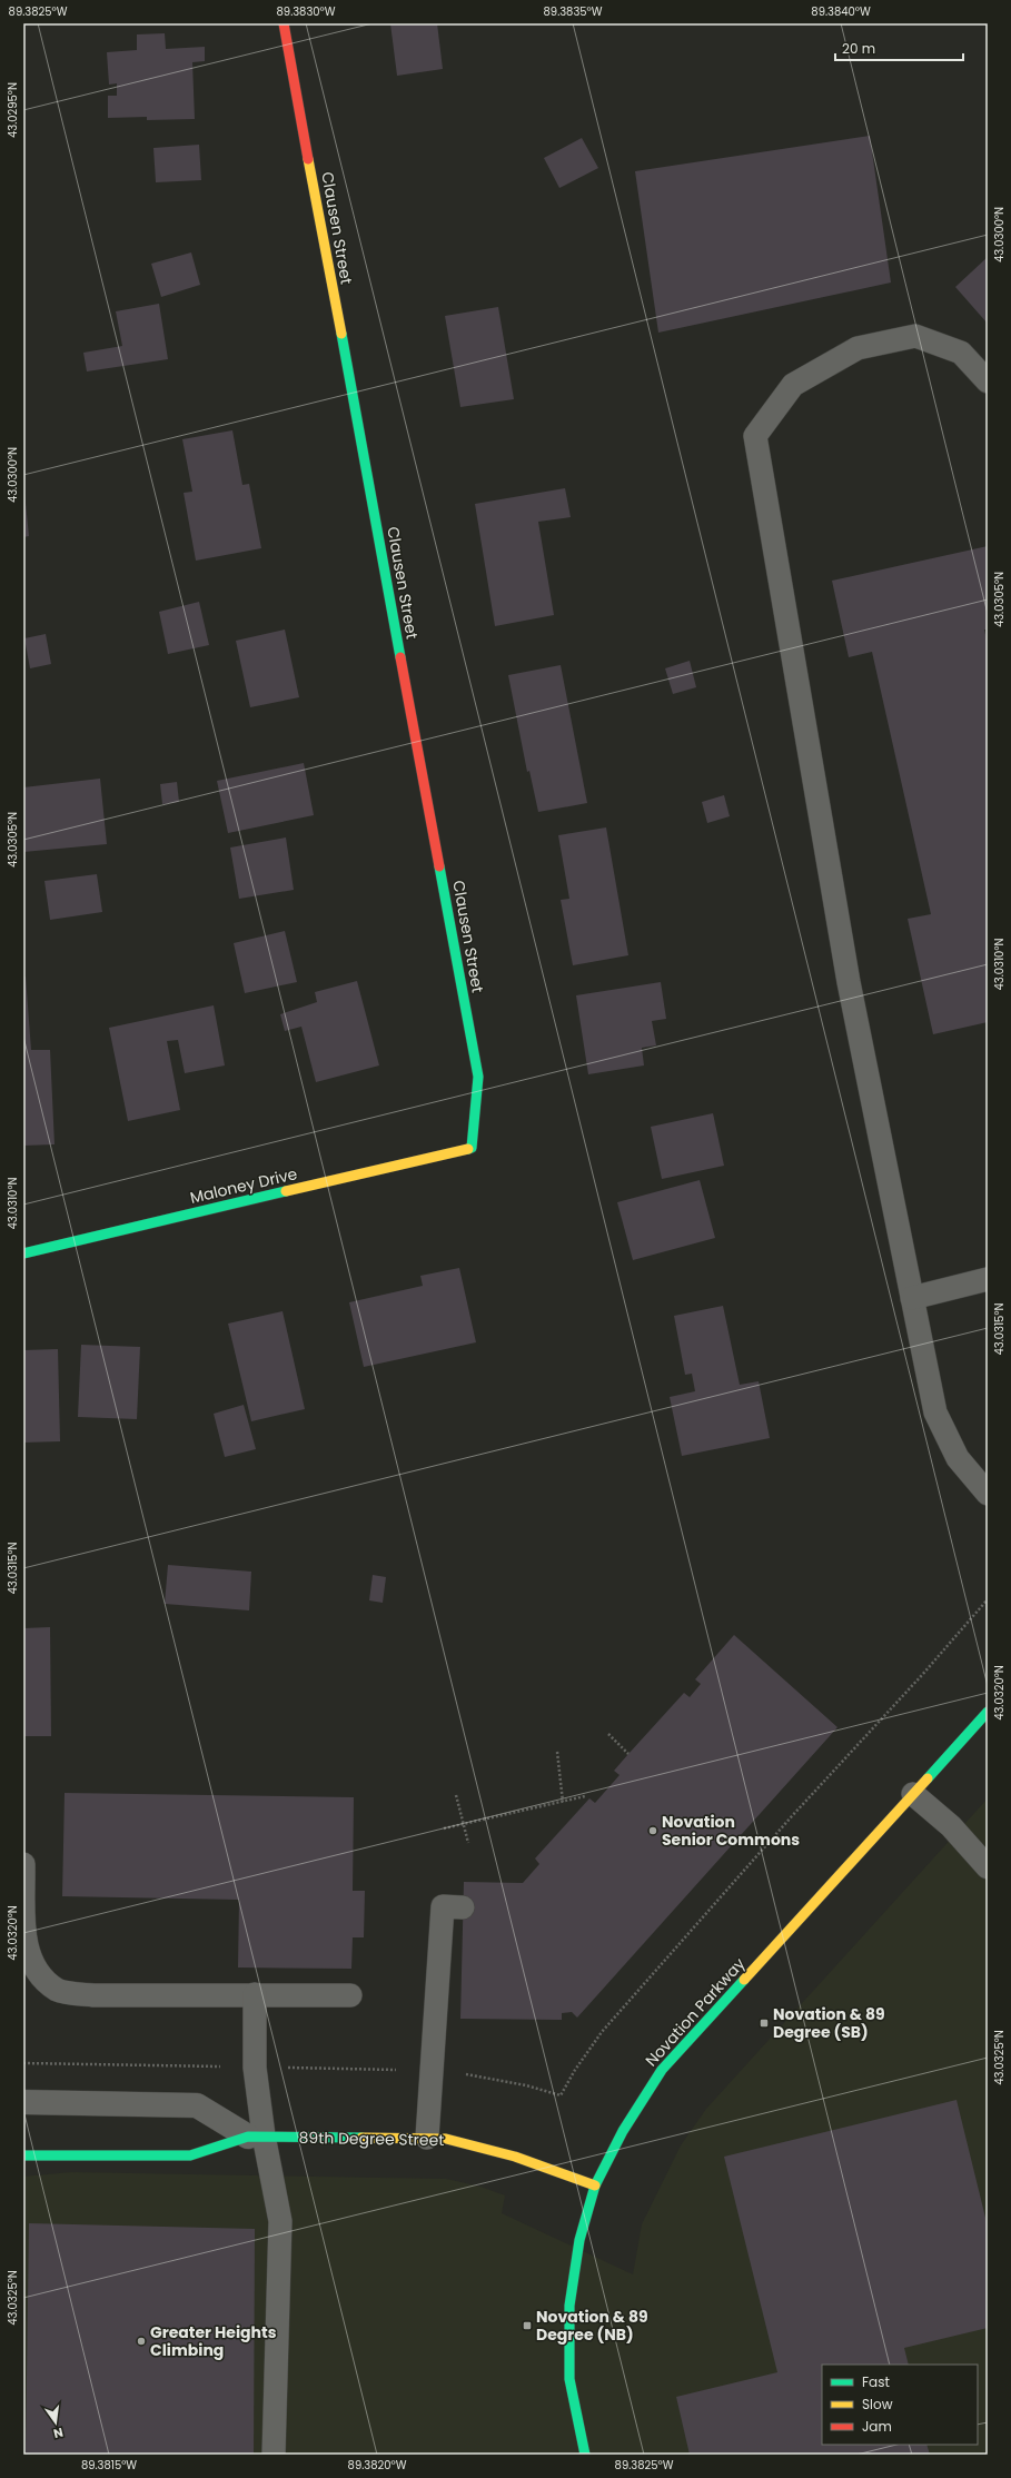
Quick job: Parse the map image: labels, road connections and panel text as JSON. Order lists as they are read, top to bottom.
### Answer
{
  "streets": {
    "street": [
      "Clausen Street",
      "Maloney Drive",
      "Novation Parkway",
      "89th Degree Street"
    ]
  },
  "crossings": [
    ["Clausen Street", "Maloney Drive"],
    ["Novation Parkway", "89th Degree Street"]
  ],
  "places": {
    "other": ["Novation Senior Commons", "Greater Heights Climbing"],
    "transit": ["Novation & 89 Degree (SB)", "Novation & 89 Degree (NB)"]
  },
  "legend": ["Fast", "Slow", "Jam"],
  "scale_bar": "20 m",
  "north": "bottom",
  "coordinates": [
    "89.3825°W",
    "89.3830°W",
    "89.3835°W",
    "89.3840°W",
    "43.0295°N",
    "43.0300°N",
    "43.0305°N",
    "43.0310°N",
    "43.0315°N",
    "43.0320°N",
    "43.0325°N",
    "89.3815°W",
    "89.3820°W"
  ]
}
